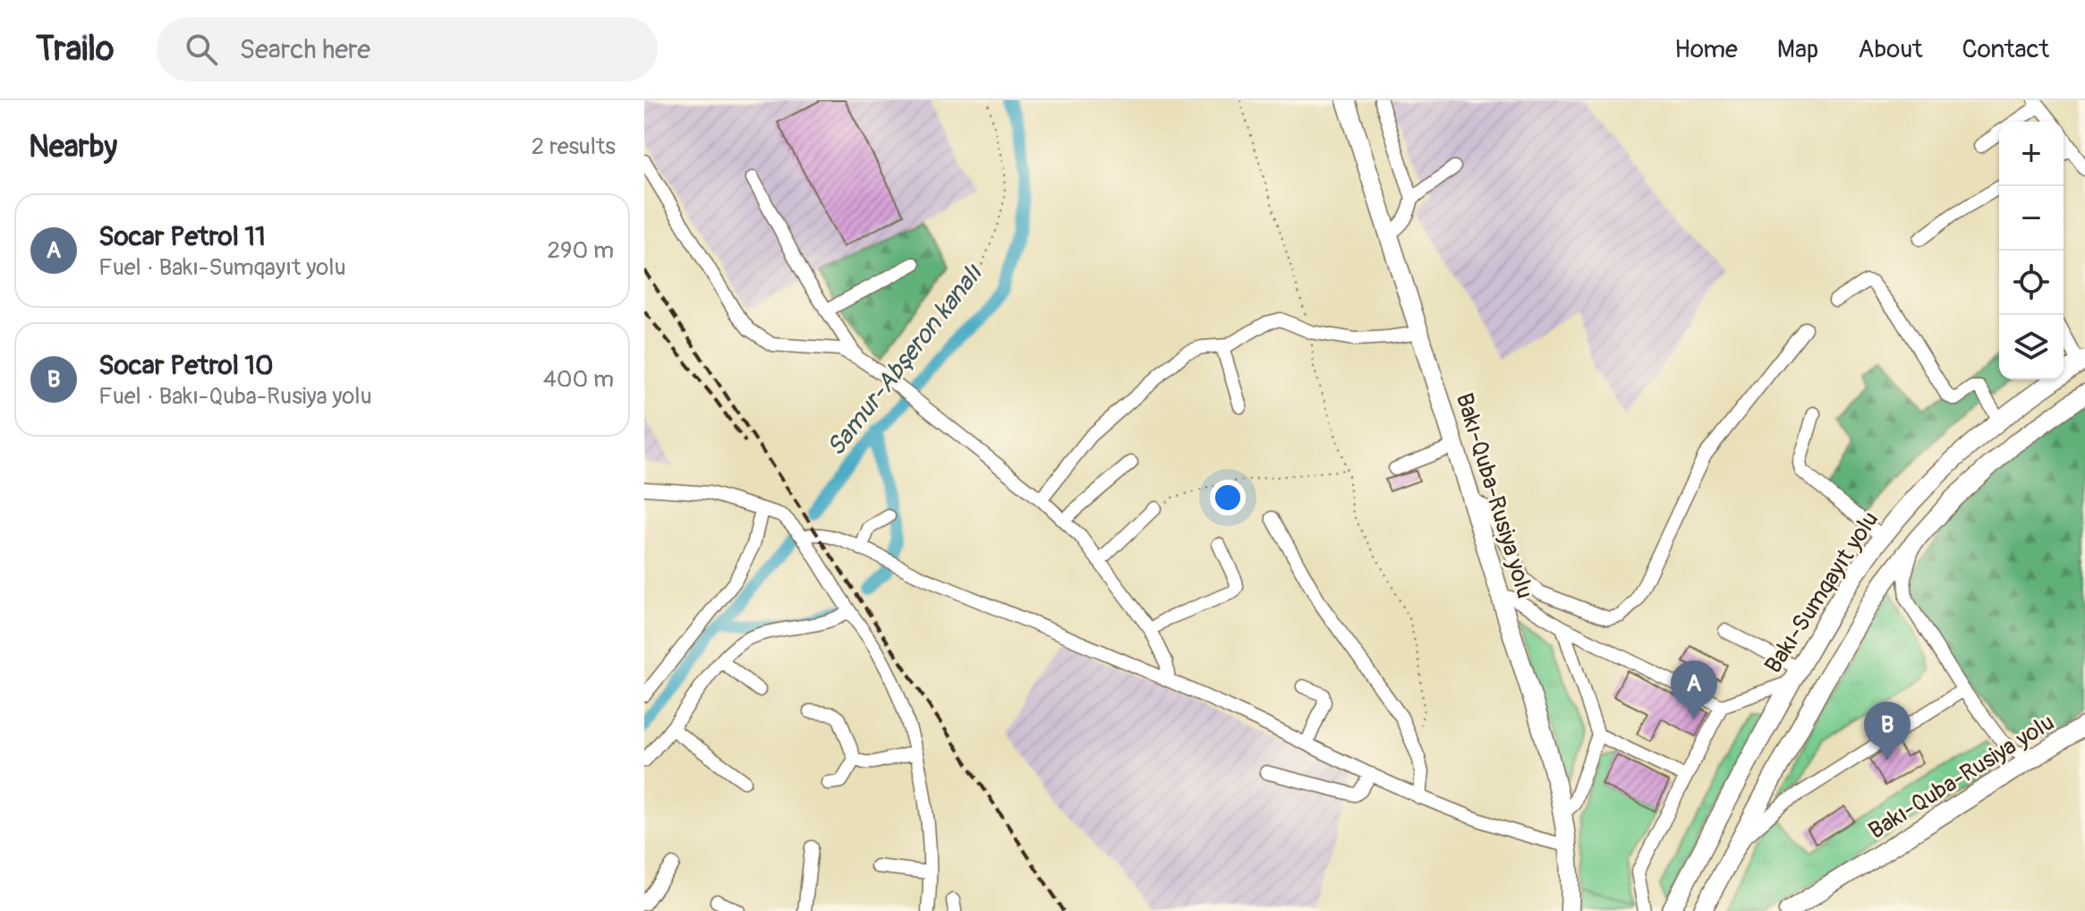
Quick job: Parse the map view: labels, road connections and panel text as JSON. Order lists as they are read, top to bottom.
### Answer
{
  "streets": {
    "highway": ["Bakı-Quba-Rusiya yolu", "Bakı-Sumqayıt yolu"]
  },
  "water": ["Samur-Abşeron kanalı"],
  "page": {
    "header": "Trailo",
    "search": "Search here",
    "nav": [
      "Home",
      "Map",
      "About",
      "Contact"
    ],
    "heading": ["Nearby", "2 results"],
    "map_buttons": ["+", "−"],
    "list": [
      {
        "mark": "A",
        "name": "Socar Petrol 11",
        "note": "Fuel · Bakı-Sumqayıt yolu",
        "value": "290 m"
      },
      {
        "mark": "B",
        "name": "Socar Petrol 10",
        "note": "Fuel · Bakı-Quba-Rusiya yolu",
        "value": "400 m"
      }
    ],
    "pins": ["A", "B"]
  }
}
